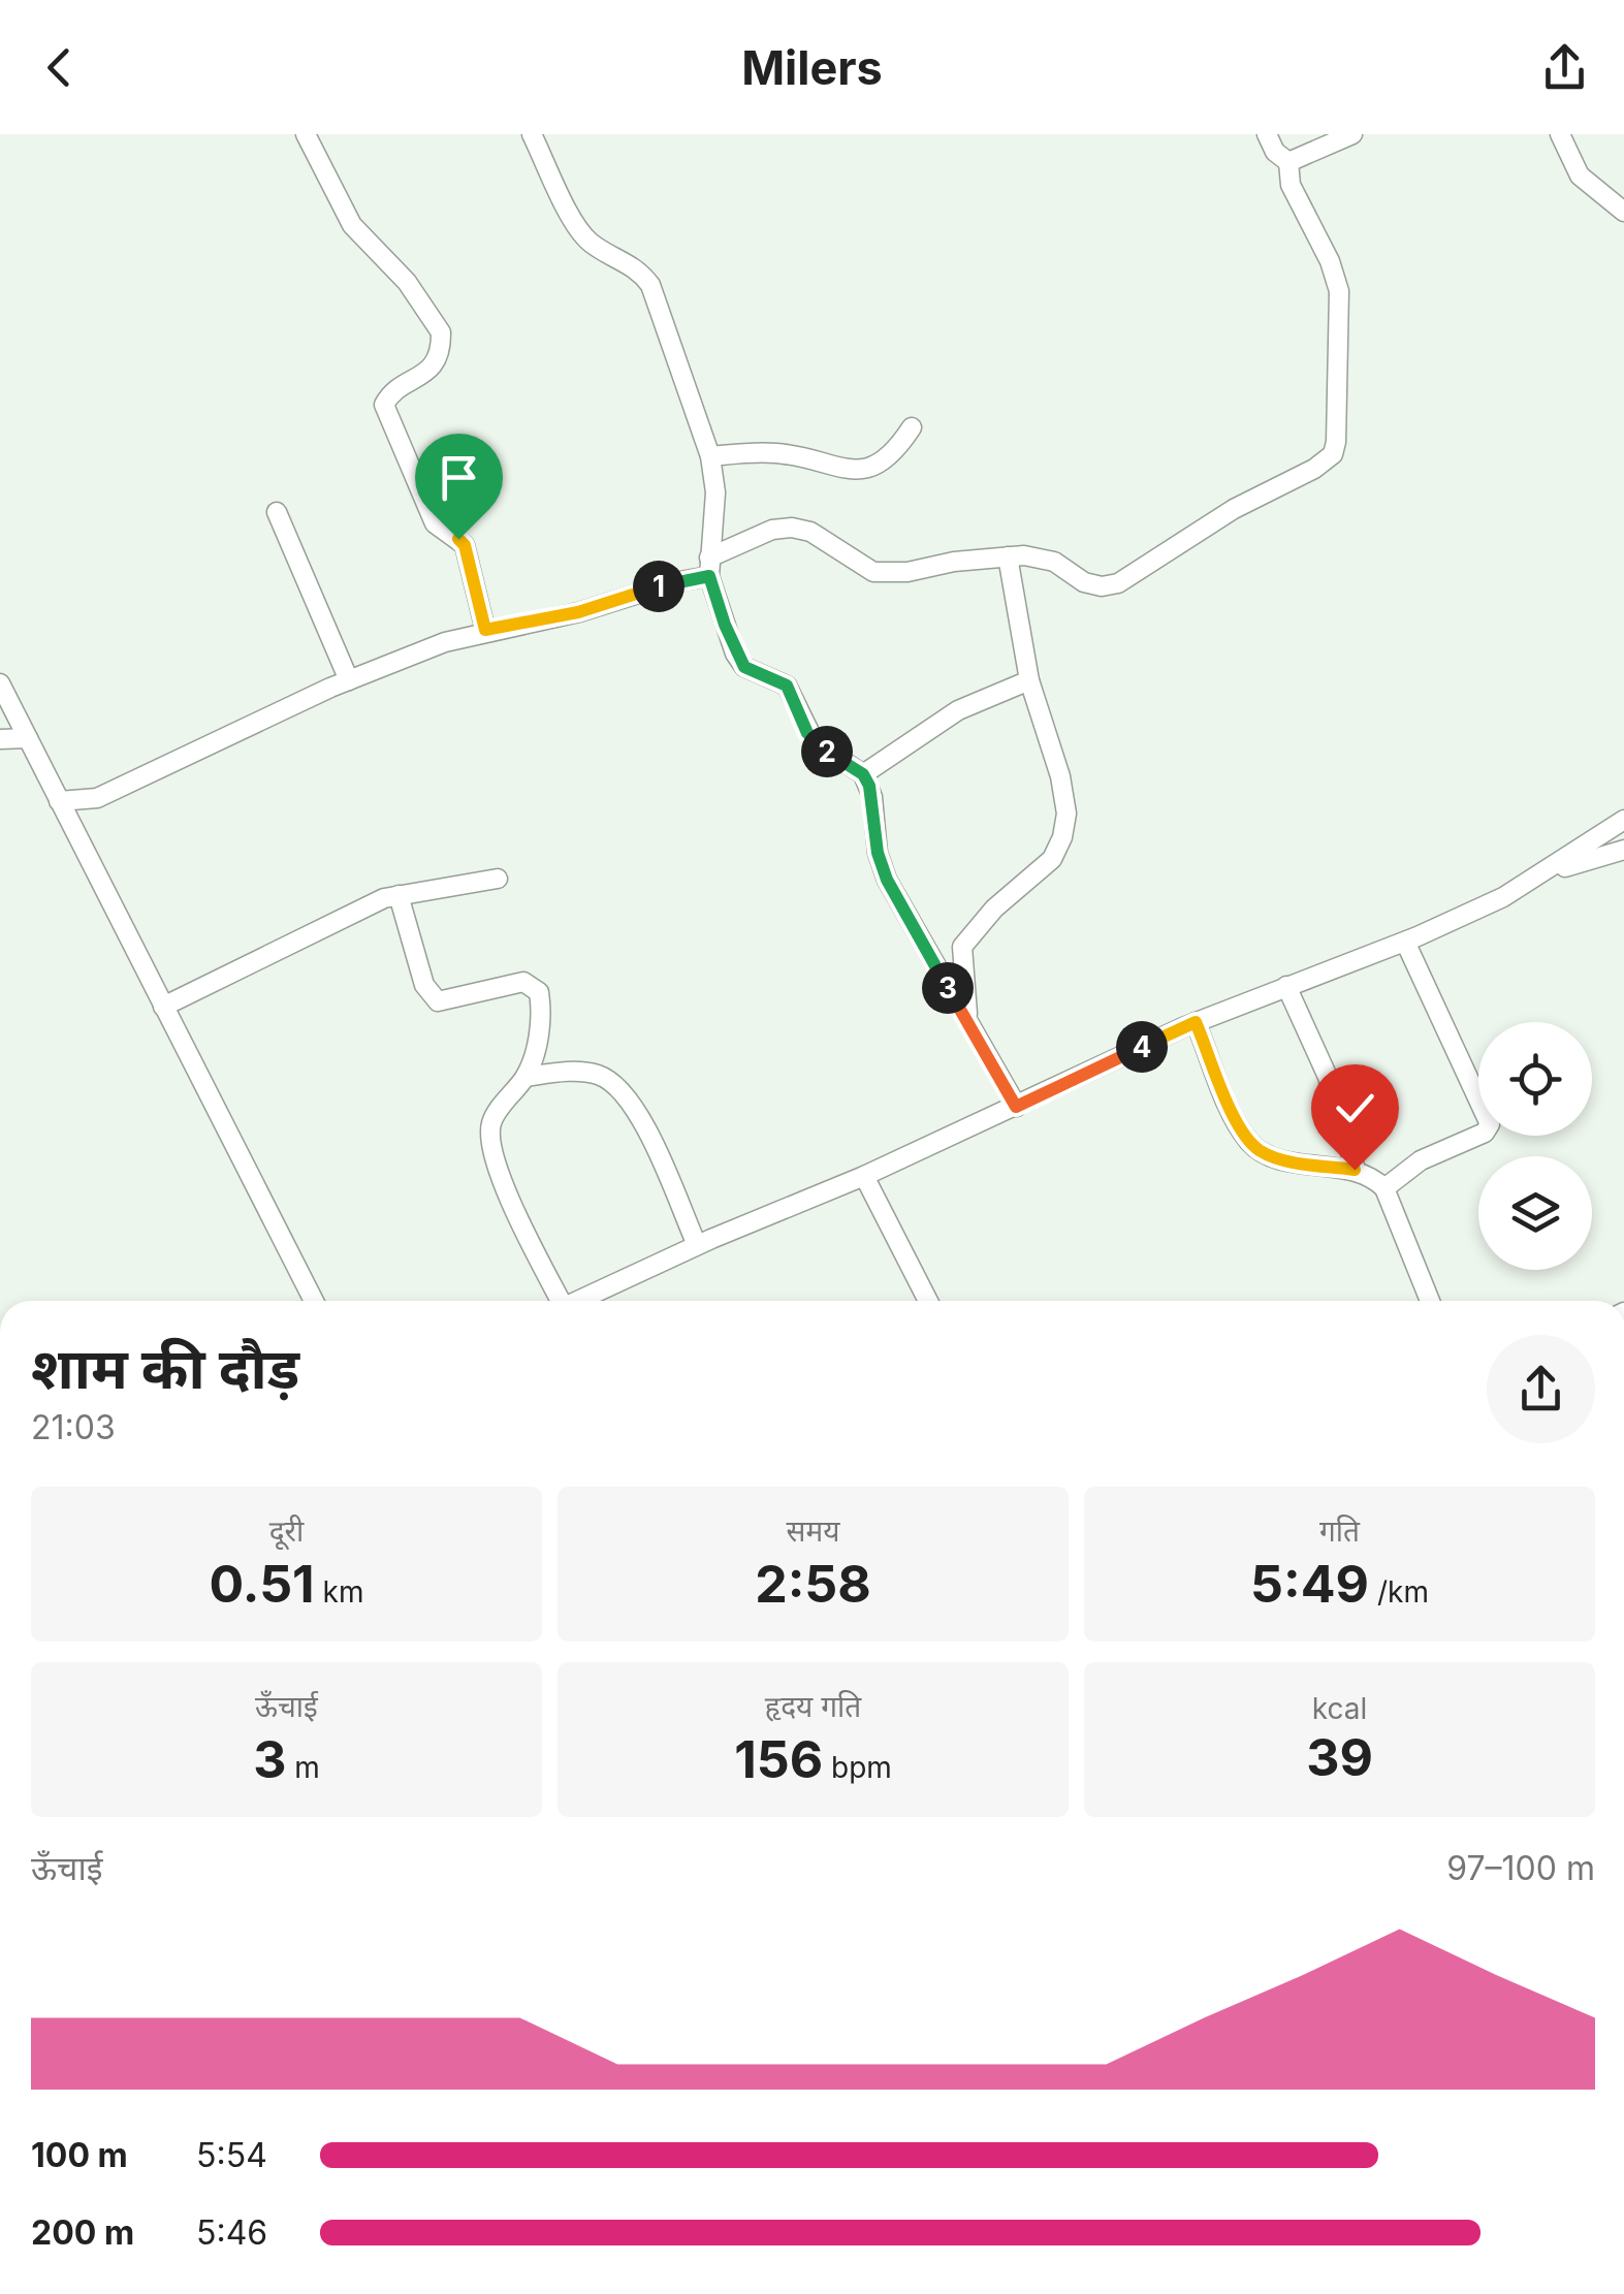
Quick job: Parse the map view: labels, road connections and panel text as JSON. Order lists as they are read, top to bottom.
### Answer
{
  "page": {
    "header": "Milers",
    "pins": [
      "1",
      "2",
      "3",
      "4"
    ],
    "heading": ["शाम की दौड़", "21:03"],
    "stats": [
      ["दूरी", "0.51 km"],
      ["समय", "2:58"],
      ["गति", "5:49 /km"],
      ["ऊँचाई", "3 m"],
      ["हृदय गति", "156 bpm"],
      ["kcal", "39"]
    ],
    "chart": ["ऊँचाई", "97–100 m"],
    "list": [
      {
        "name": "100 m",
        "note": "5:54"
      },
      {
        "name": "200 m",
        "note": "5:46"
      }
    ]
  }
}
